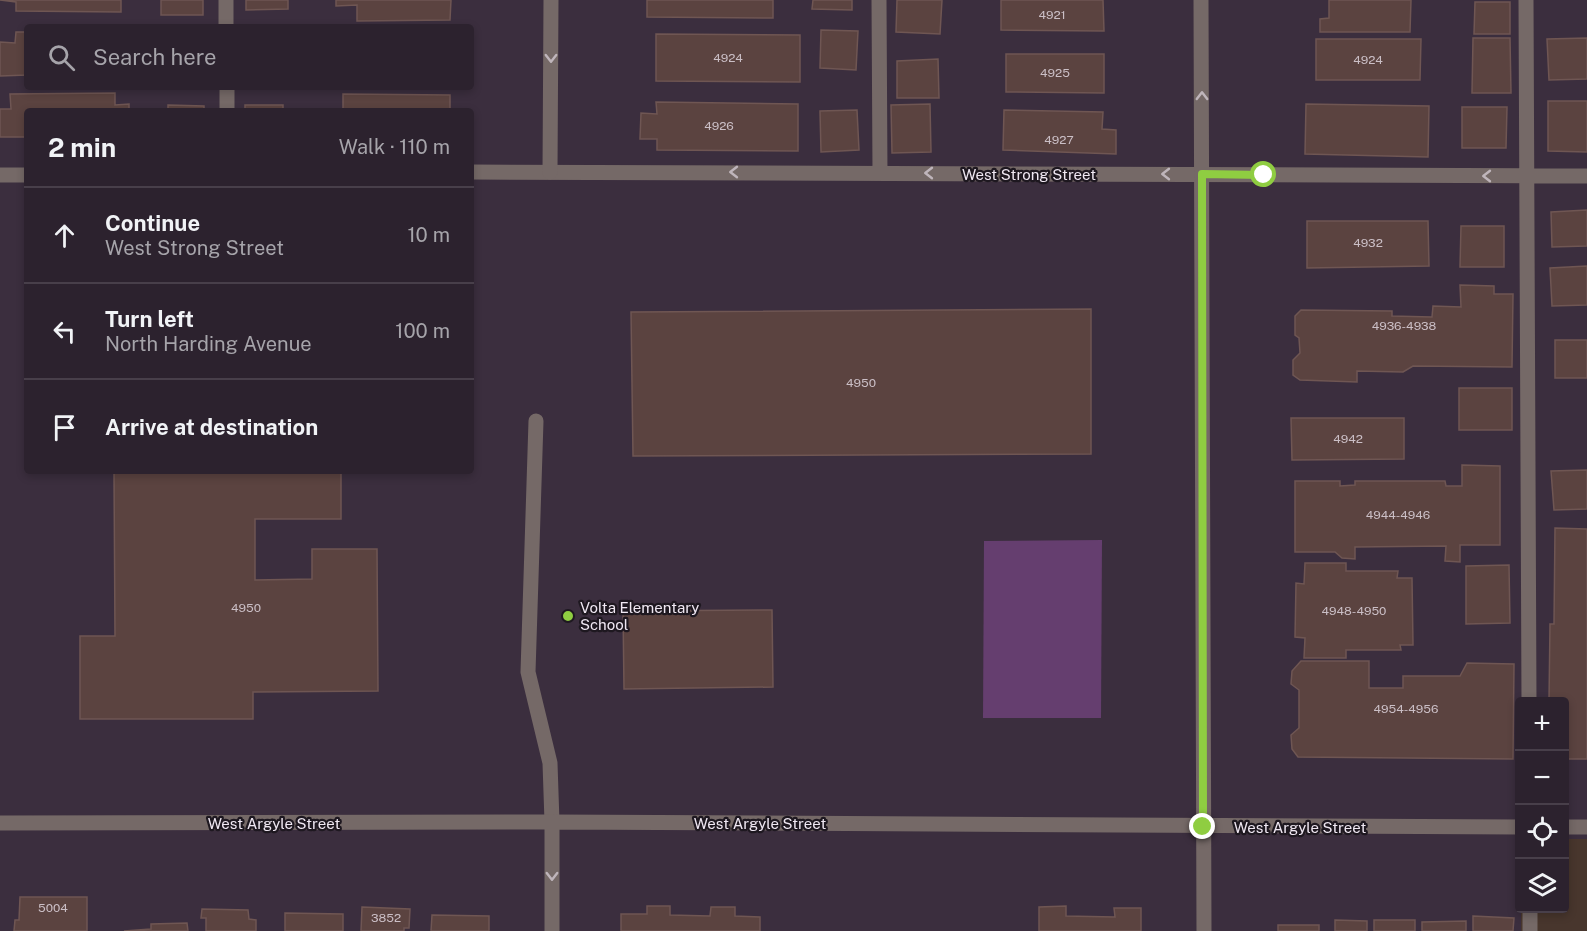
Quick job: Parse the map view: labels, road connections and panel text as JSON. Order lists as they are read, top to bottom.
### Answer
{
  "streets": {
    "street": ["West Strong Street", "West Argyle Street"]
  },
  "one_way": ["West Strong Street"],
  "places": ["Volta Elementary School"],
  "house_numbers": [
    "4921",
    "4924",
    "4924",
    "4925",
    "4926",
    "4927",
    "4932",
    "4936-4938",
    "4950",
    "4942",
    "4944-4946",
    "4950",
    "4948-4950",
    "4954-4956",
    "5004",
    "3852"
  ],
  "page": {
    "search": "Search here",
    "heading": ["2 min", "Walk · 110 m"],
    "list": [
      ["Continue", "West Strong Street", "10 m"],
      ["Turn left", "North Harding Avenue", "100 m"],
      "Arrive at destination"
    ],
    "map_buttons": ["+", "−"]
  }
}
